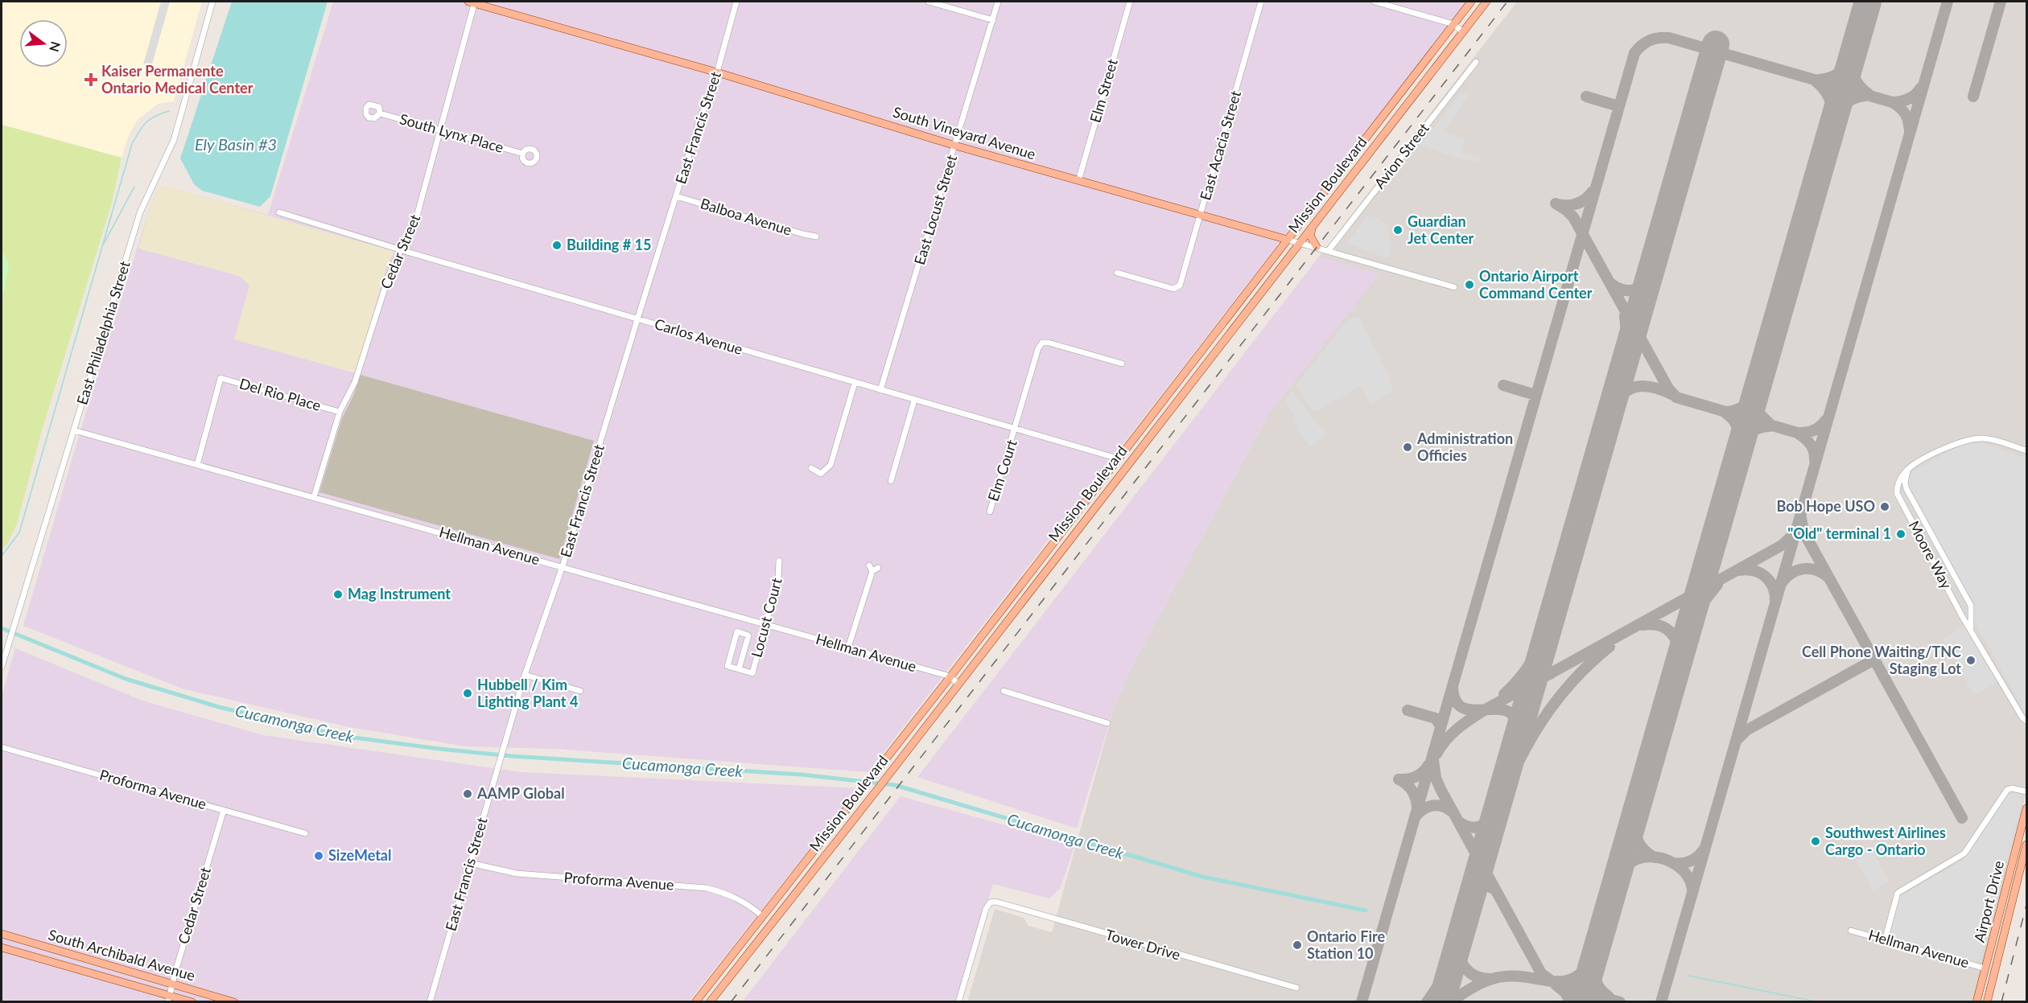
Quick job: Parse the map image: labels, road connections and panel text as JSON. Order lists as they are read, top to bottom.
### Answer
{
  "streets": {
    "main road": [
      "South Vineyard Avenue",
      "Mission Boulevard",
      "Airport Drive",
      "South Archibald Avenue"
    ],
    "street": [
      "Elm Street",
      "East Francis Street",
      "South Lynx Place",
      "East Acacia Street",
      "Avion Street",
      "East Locust Street",
      "Balboa Avenue",
      "Cedar Street",
      "East Philadelphia Street",
      "Carlos Avenue",
      "Del Rio Place",
      "Elm Court",
      "Hellman Avenue",
      "Moore Way",
      "Locust Court",
      "Proforma Avenue",
      "Tower Drive"
    ]
  },
  "crossings": [
    ["Elm Street", "South Vineyard Avenue"],
    ["East Francis Street", "South Vineyard Avenue"],
    ["East Francis Street", "Balboa Avenue"],
    ["East Francis Street", "Carlos Avenue"],
    ["East Francis Street", "Hellman Avenue"],
    ["East Francis Street", "Proforma Avenue"],
    ["South Lynx Place", "Cedar Street"],
    ["South Vineyard Avenue", "East Acacia Street"],
    ["South Vineyard Avenue", "Avion Street"],
    ["South Vineyard Avenue", "Mission Boulevard"],
    ["South Vineyard Avenue", "East Locust Street"],
    ["South Vineyard Avenue", "Cedar Street"],
    ["Mission Boulevard", "Carlos Avenue"],
    ["Mission Boulevard", "Hellman Avenue"],
    ["Mission Boulevard", "Proforma Avenue"],
    ["East Locust Street", "Carlos Avenue"],
    ["Cedar Street", "Carlos Avenue"],
    ["Cedar Street", "Del Rio Place"],
    ["Cedar Street", "Hellman Avenue"],
    ["Cedar Street", "Proforma Avenue"],
    ["Cedar Street", "South Archibald Avenue"],
    ["East Philadelphia Street", "Hellman Avenue"],
    ["Carlos Avenue", "Elm Court"],
    ["Del Rio Place", "Hellman Avenue"],
    ["Hellman Avenue", "Locust Court"],
    ["Hellman Avenue", "Airport Drive"]
  ],
  "water": ["Ely Basin #3", "Cucamonga Creek"],
  "places": {
    "health": ["Kaiser Permanente Ontario Medical Center"],
    "other": [
      "Guardian Jet Center",
      "Building # 15",
      "Ontario Airport Command Center",
      "Administration Officies",
      "Bob Hope USO",
      "\"Old\" terminal 1",
      "Mag Instrument",
      "Cell Phone Waiting/TNC Staging Lot",
      "Hubbell / Kim Lighting Plant 4",
      "AAMP Global",
      "Southwest Airlines Cargo - Ontario",
      "SizeMetal",
      "Ontario Fire Station 10"
    ]
  },
  "north": "right"
}
